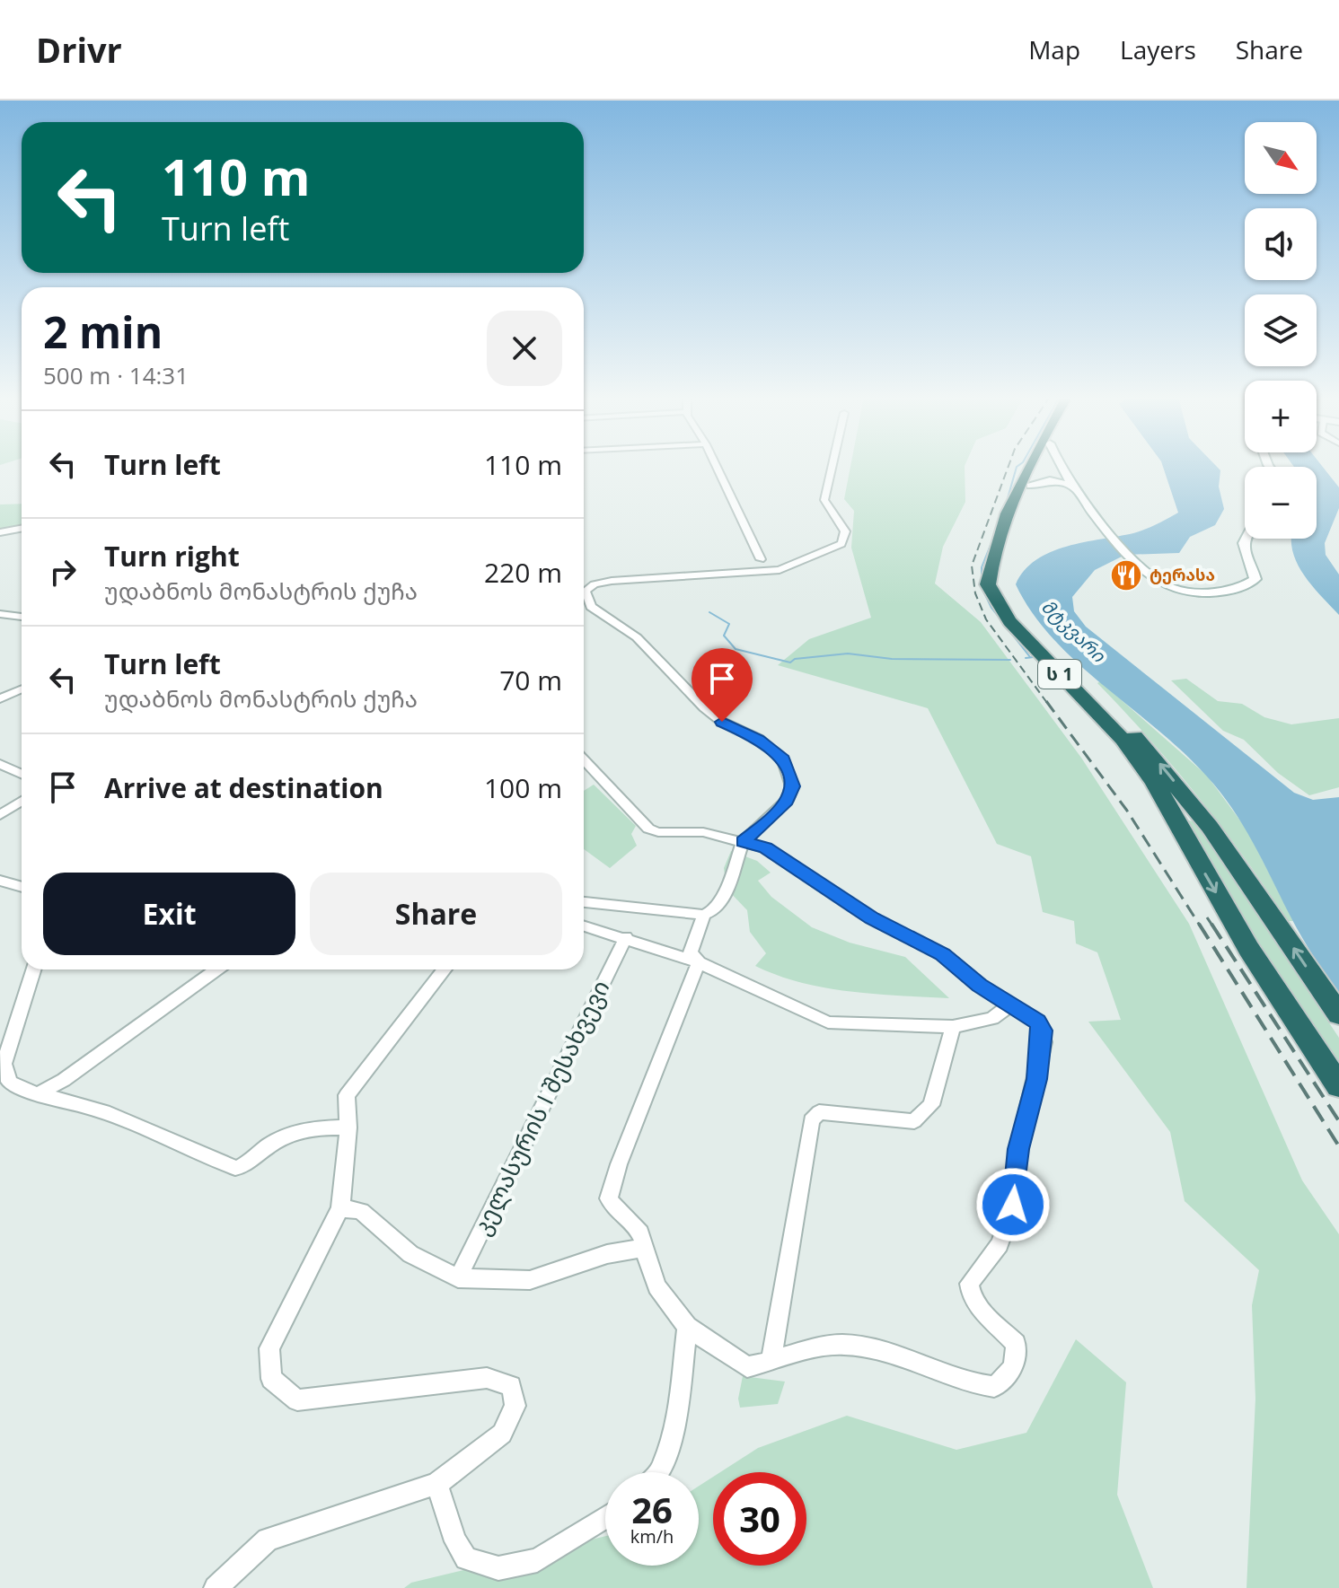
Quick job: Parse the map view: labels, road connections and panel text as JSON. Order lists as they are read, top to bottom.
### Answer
{
  "streets": {
    "highway": ["ს 1"],
    "street": ["კელასურის I შესახვევი"]
  },
  "water": ["მტკვარი"],
  "places": {
    "restaurant": ["ტერასა"]
  },
  "north": "bottom right",
  "page": {
    "header": "Drivr",
    "nav": ["Map", "Layers", "Share"],
    "map_buttons": ["+", "−"],
    "turn": ["110 m", "Turn left"],
    "heading": ["2 min", "500 m · 14:31"],
    "list": [
      {
        "name": "Turn left",
        "value": "110 m"
      },
      {
        "name": "Turn right",
        "note": "უდაბნოს მონასტრის ქუჩა",
        "value": "220 m"
      },
      {
        "name": "Turn left",
        "note": "უდაბნოს მონასტრის ქუჩა",
        "value": "70 m"
      },
      {
        "name": "Arrive at destination",
        "value": "100 m"
      }
    ],
    "buttons": ["Exit", "Share"],
    "speed": "26 km/h",
    "limit": "30"
  }
}
